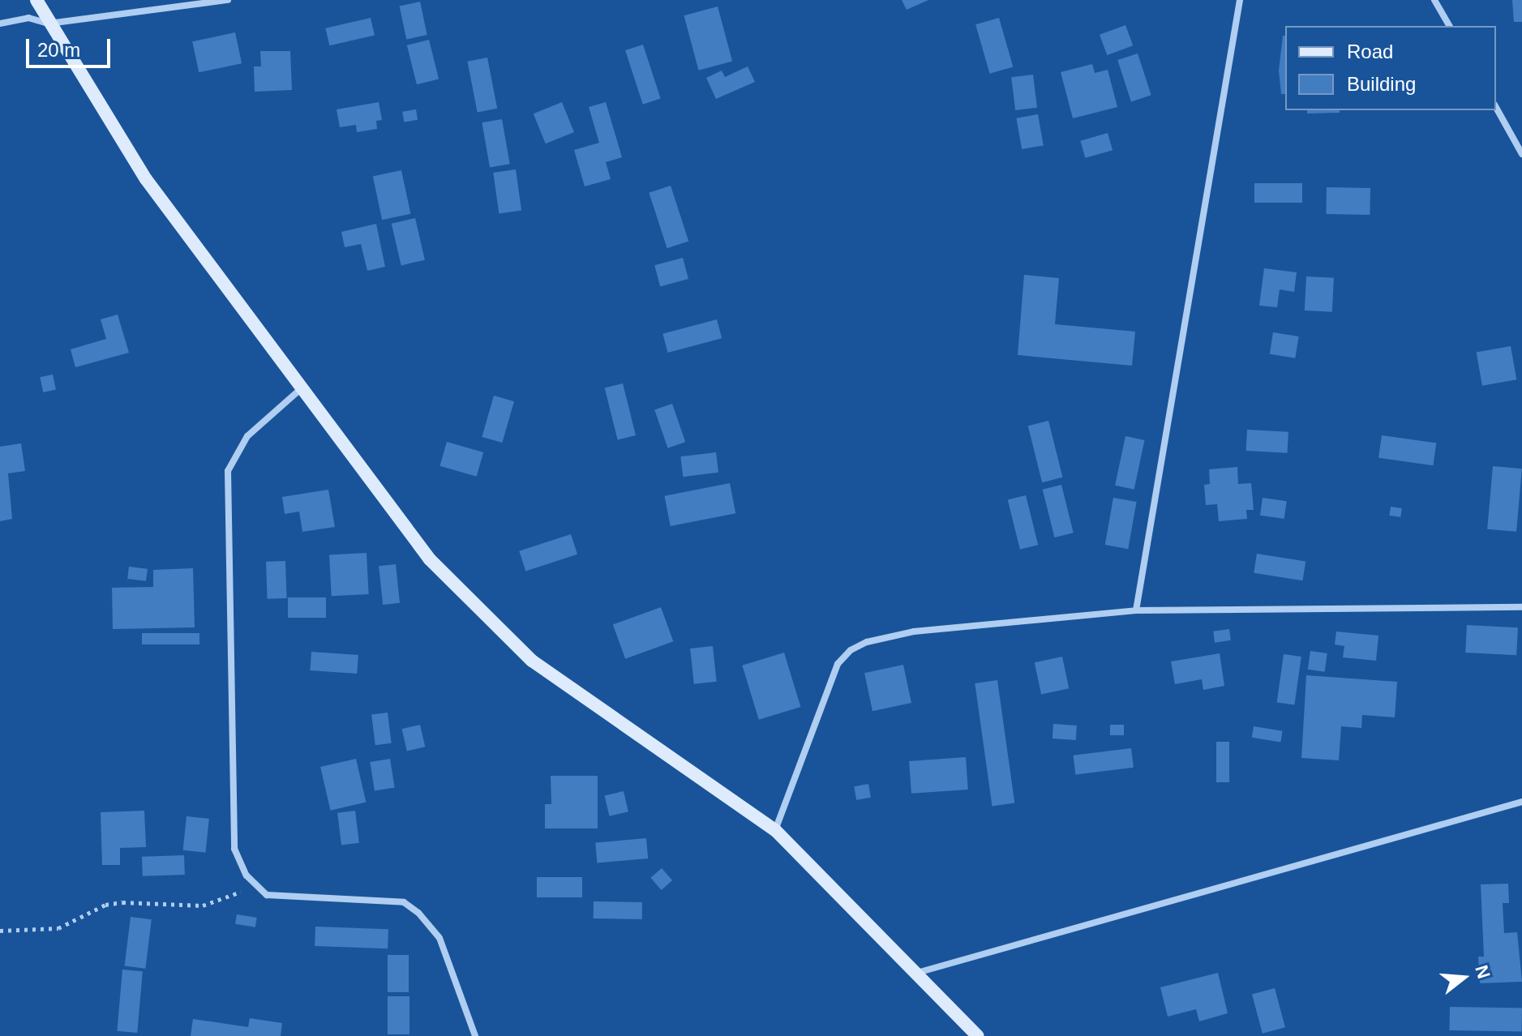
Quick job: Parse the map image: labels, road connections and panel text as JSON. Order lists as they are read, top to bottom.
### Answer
{
  "legend": ["Road", "Building"],
  "scale_bar": "20 m",
  "north": "right"
}
